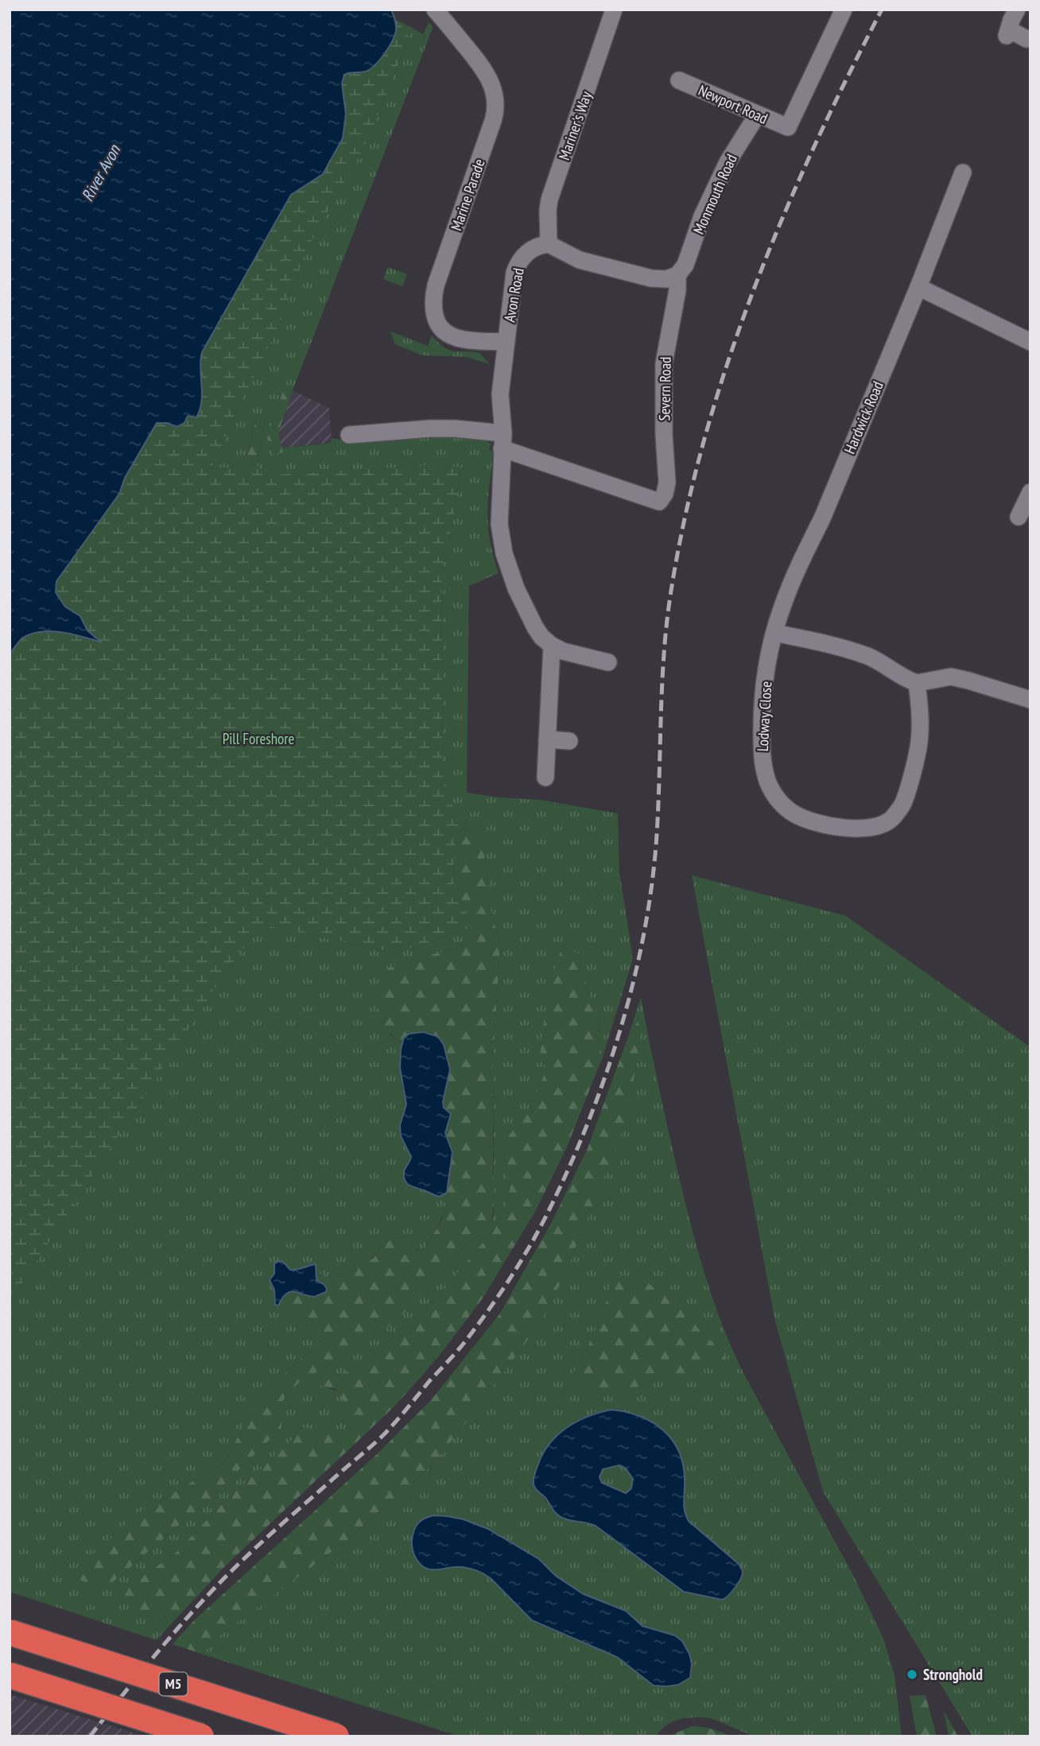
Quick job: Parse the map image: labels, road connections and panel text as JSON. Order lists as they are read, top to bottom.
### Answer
{
  "streets": {
    "highway": ["M5"],
    "street": [
      "Newport Road",
      "Mariner's Way",
      "Monmouth Road",
      "Marine Parade",
      "Avon Road",
      "Severn Road",
      "Hardwick Road",
      "Lodway Close"
    ]
  },
  "crossings": [
    ["Newport Road", "Monmouth Road"],
    ["Mariner's Way", "Avon Road"],
    ["Monmouth Road", "Severn Road"],
    ["Marine Parade", "Avon Road"],
    ["Avon Road", "Severn Road"],
    ["Hardwick Road", "Lodway Close"]
  ],
  "water": ["River Avon"],
  "parks": ["Pill Foreshore"],
  "places": ["Stronghold"]
}
